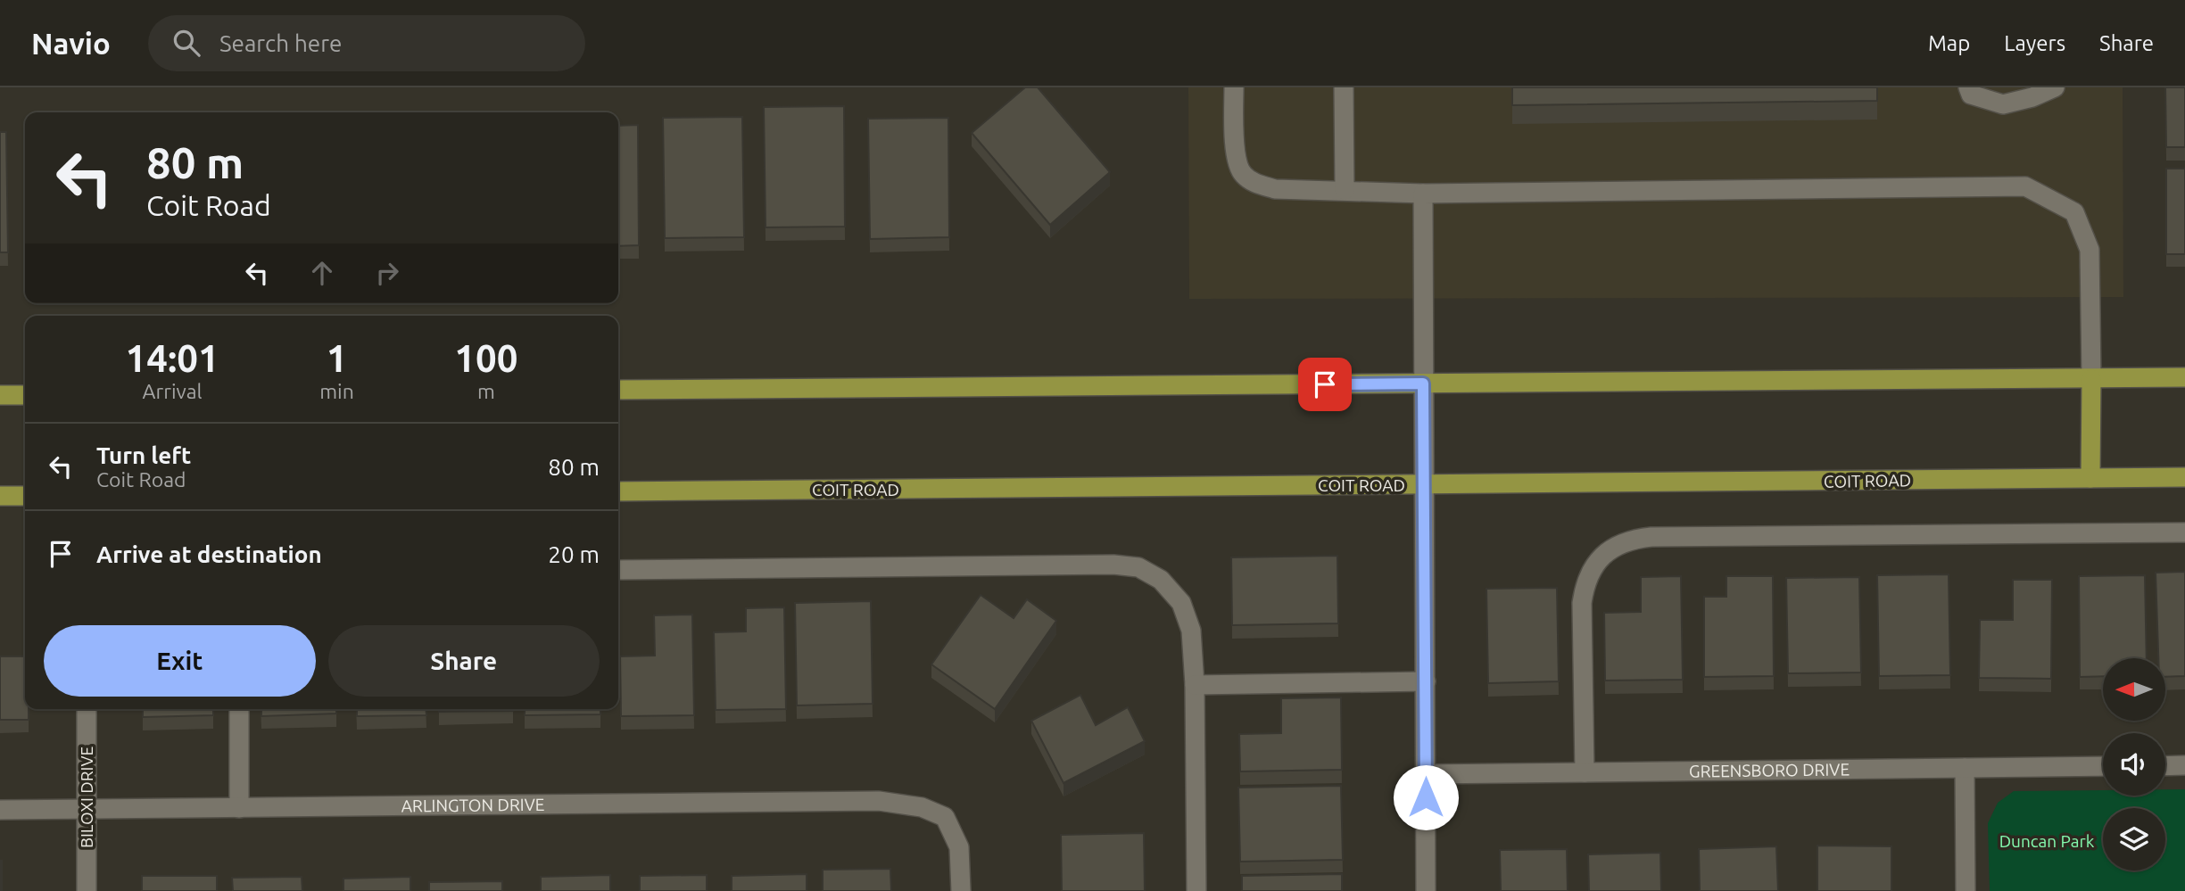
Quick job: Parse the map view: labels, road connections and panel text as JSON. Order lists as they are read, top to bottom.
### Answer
{
  "streets": {
    "main road": ["COIT ROAD"],
    "street": ["GREENSBORO DRIVE", "BILOXI DRIVE", "ARLINGTON DRIVE"]
  },
  "crossings": [
    ["BILOXI DRIVE", "ARLINGTON DRIVE"]
  ],
  "parks": ["Duncan Park"],
  "north": "left",
  "page": {
    "header": "Navio",
    "search": "Search here",
    "nav": ["Map", "Layers", "Share"],
    "turn": ["80 m", "Coit Road"],
    "eta": [
      "14:01",
      "Arrival",
      "1",
      "min",
      "100",
      "m"
    ],
    "list": [
      {
        "name": "Turn left",
        "note": "Coit Road",
        "value": "80 m"
      },
      {
        "name": "Arrive at destination",
        "value": "20 m"
      }
    ],
    "buttons": ["Exit", "Share"]
  }
}
